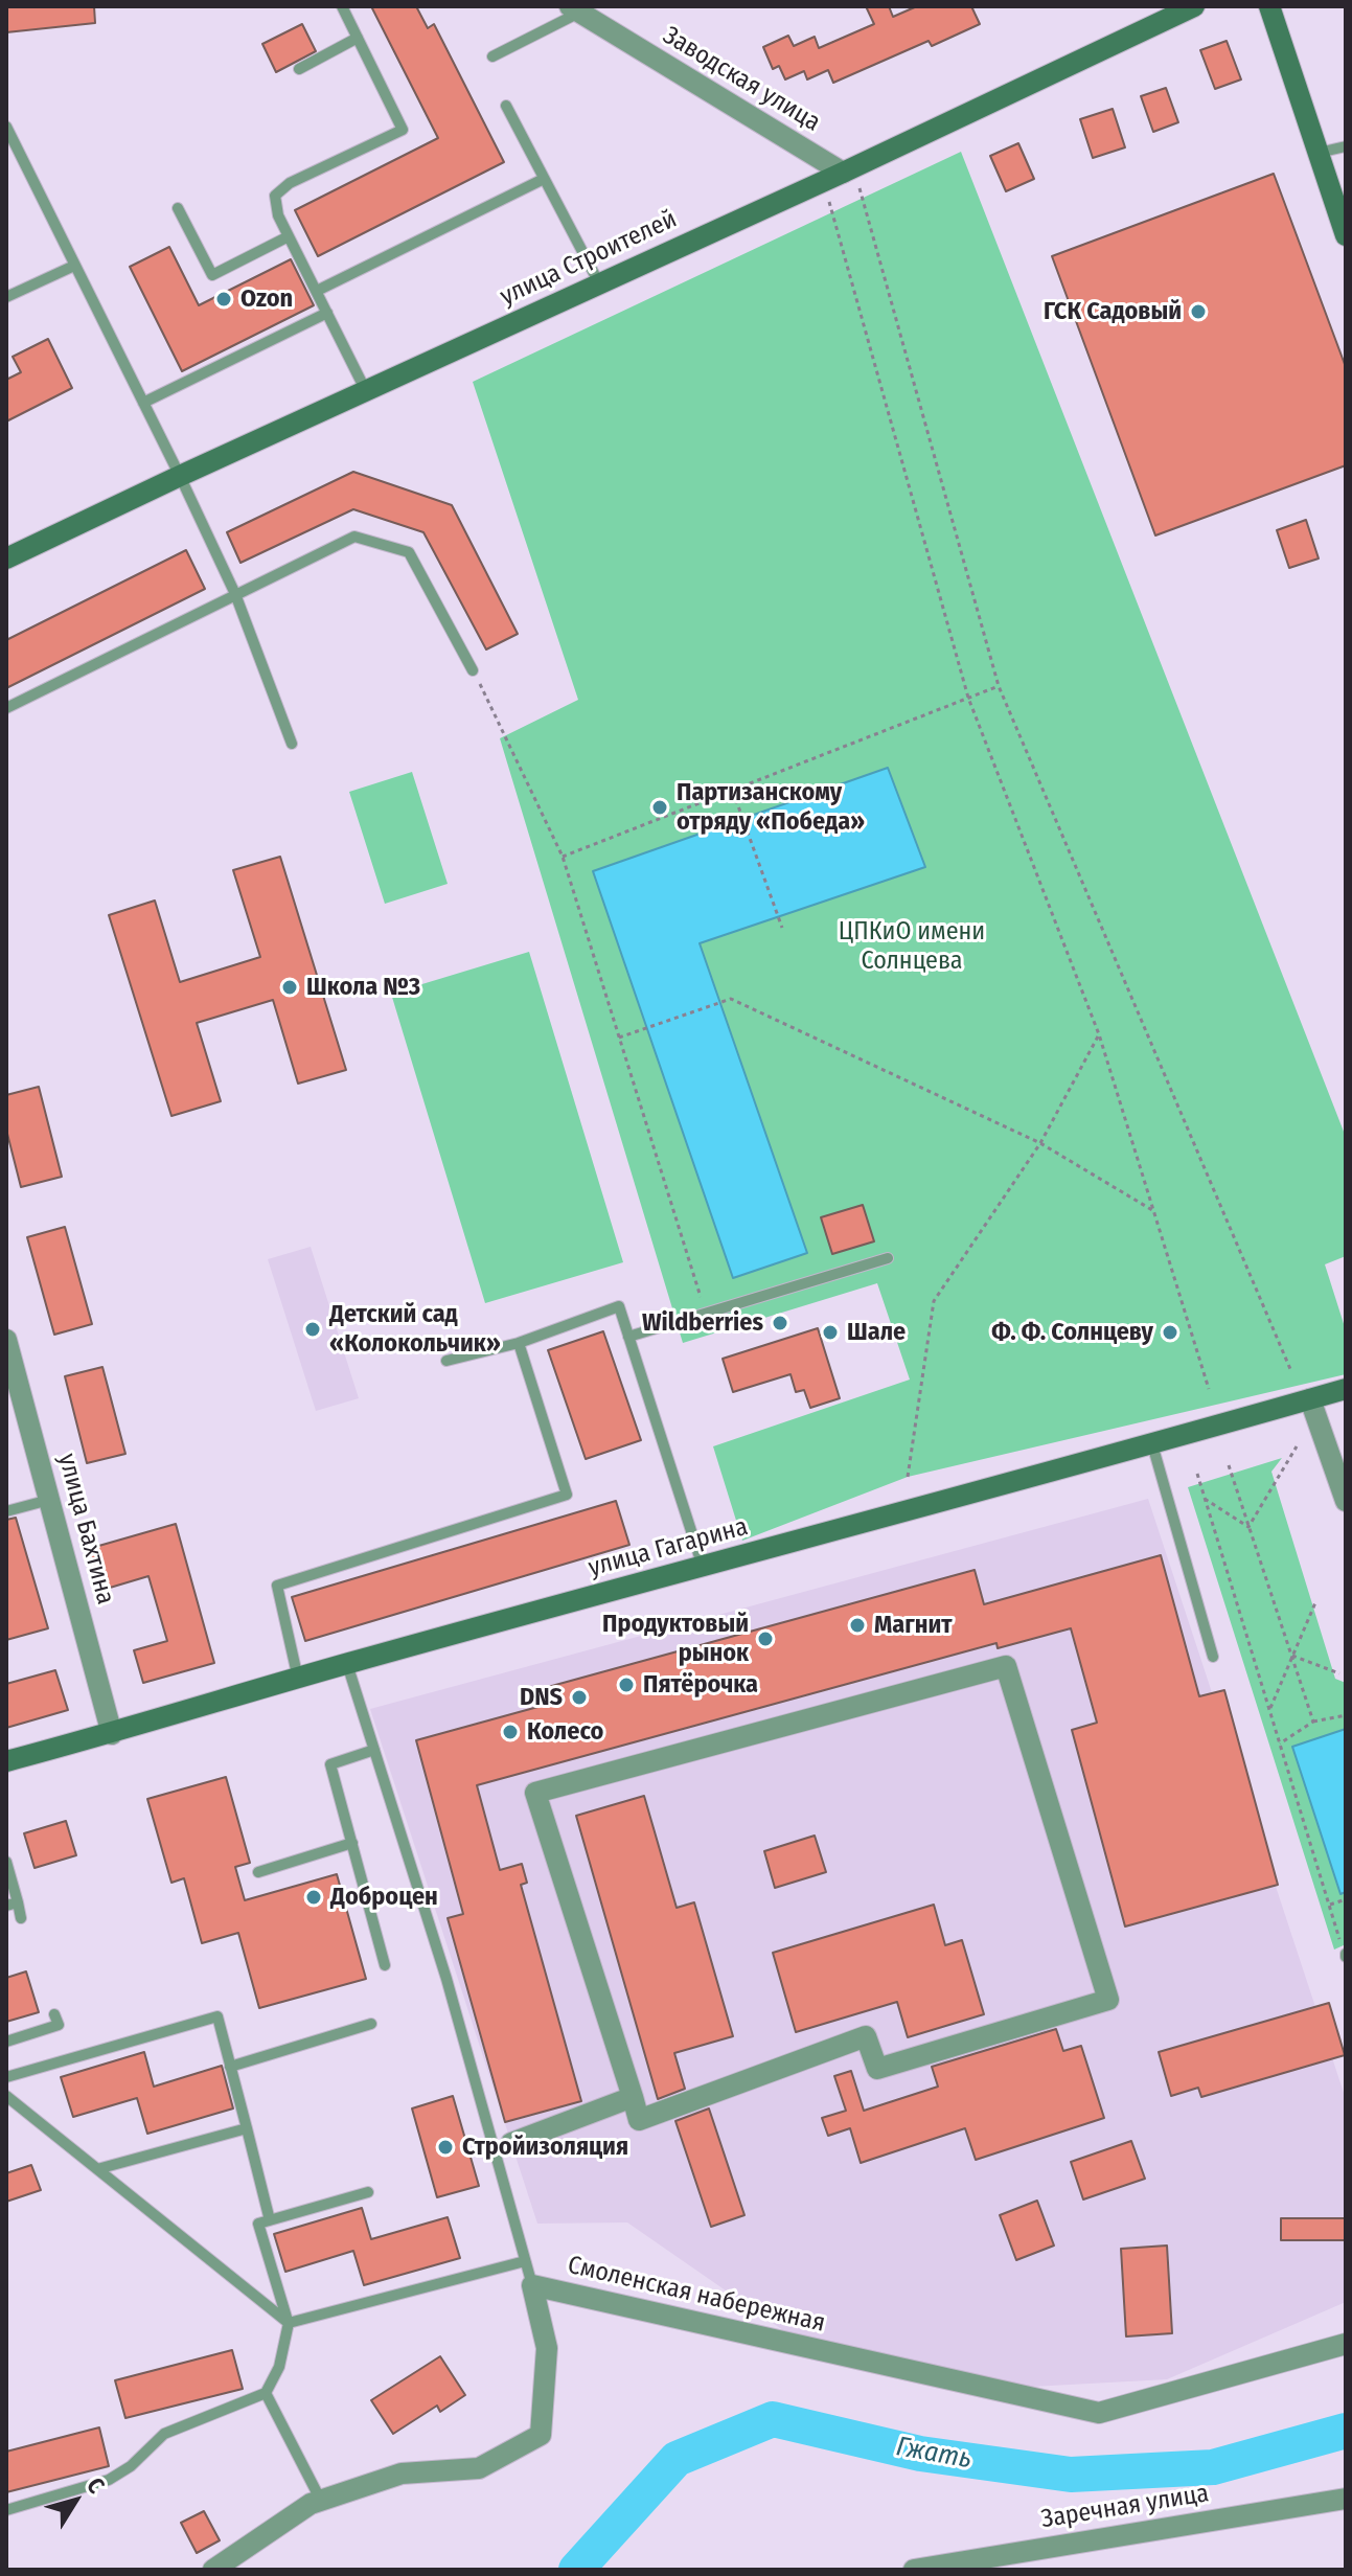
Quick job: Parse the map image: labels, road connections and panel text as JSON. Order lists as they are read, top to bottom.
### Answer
{
  "streets": {
    "main road": ["улица Строителей", "улица Гагарина"],
    "street": [
      "Заводская улица",
      "улица Бахтина",
      "Смоленская набережная",
      "Заречная улица"
    ]
  },
  "crossings": [
    ["Заводская улица", "улица Строителей"],
    ["улица Бахтина", "улица Гагарина"]
  ],
  "water": ["Гжать"],
  "parks": ["ЦПКиО имени Солнцева"],
  "places": [
    "Ozon",
    "ГСК Садовый",
    "Партизанскому отряду «Победа»",
    "Школа №3",
    "Wildberries",
    "Детский сад «Колокольчик»",
    "Шале",
    "Ф. Ф. Солнцеву",
    "Магнит",
    "Продуктовый рынок",
    "Пятёрочка",
    "DNS",
    "Колесо",
    "Доброцен",
    "Стройизоляция"
  ],
  "north": "top right"
}
